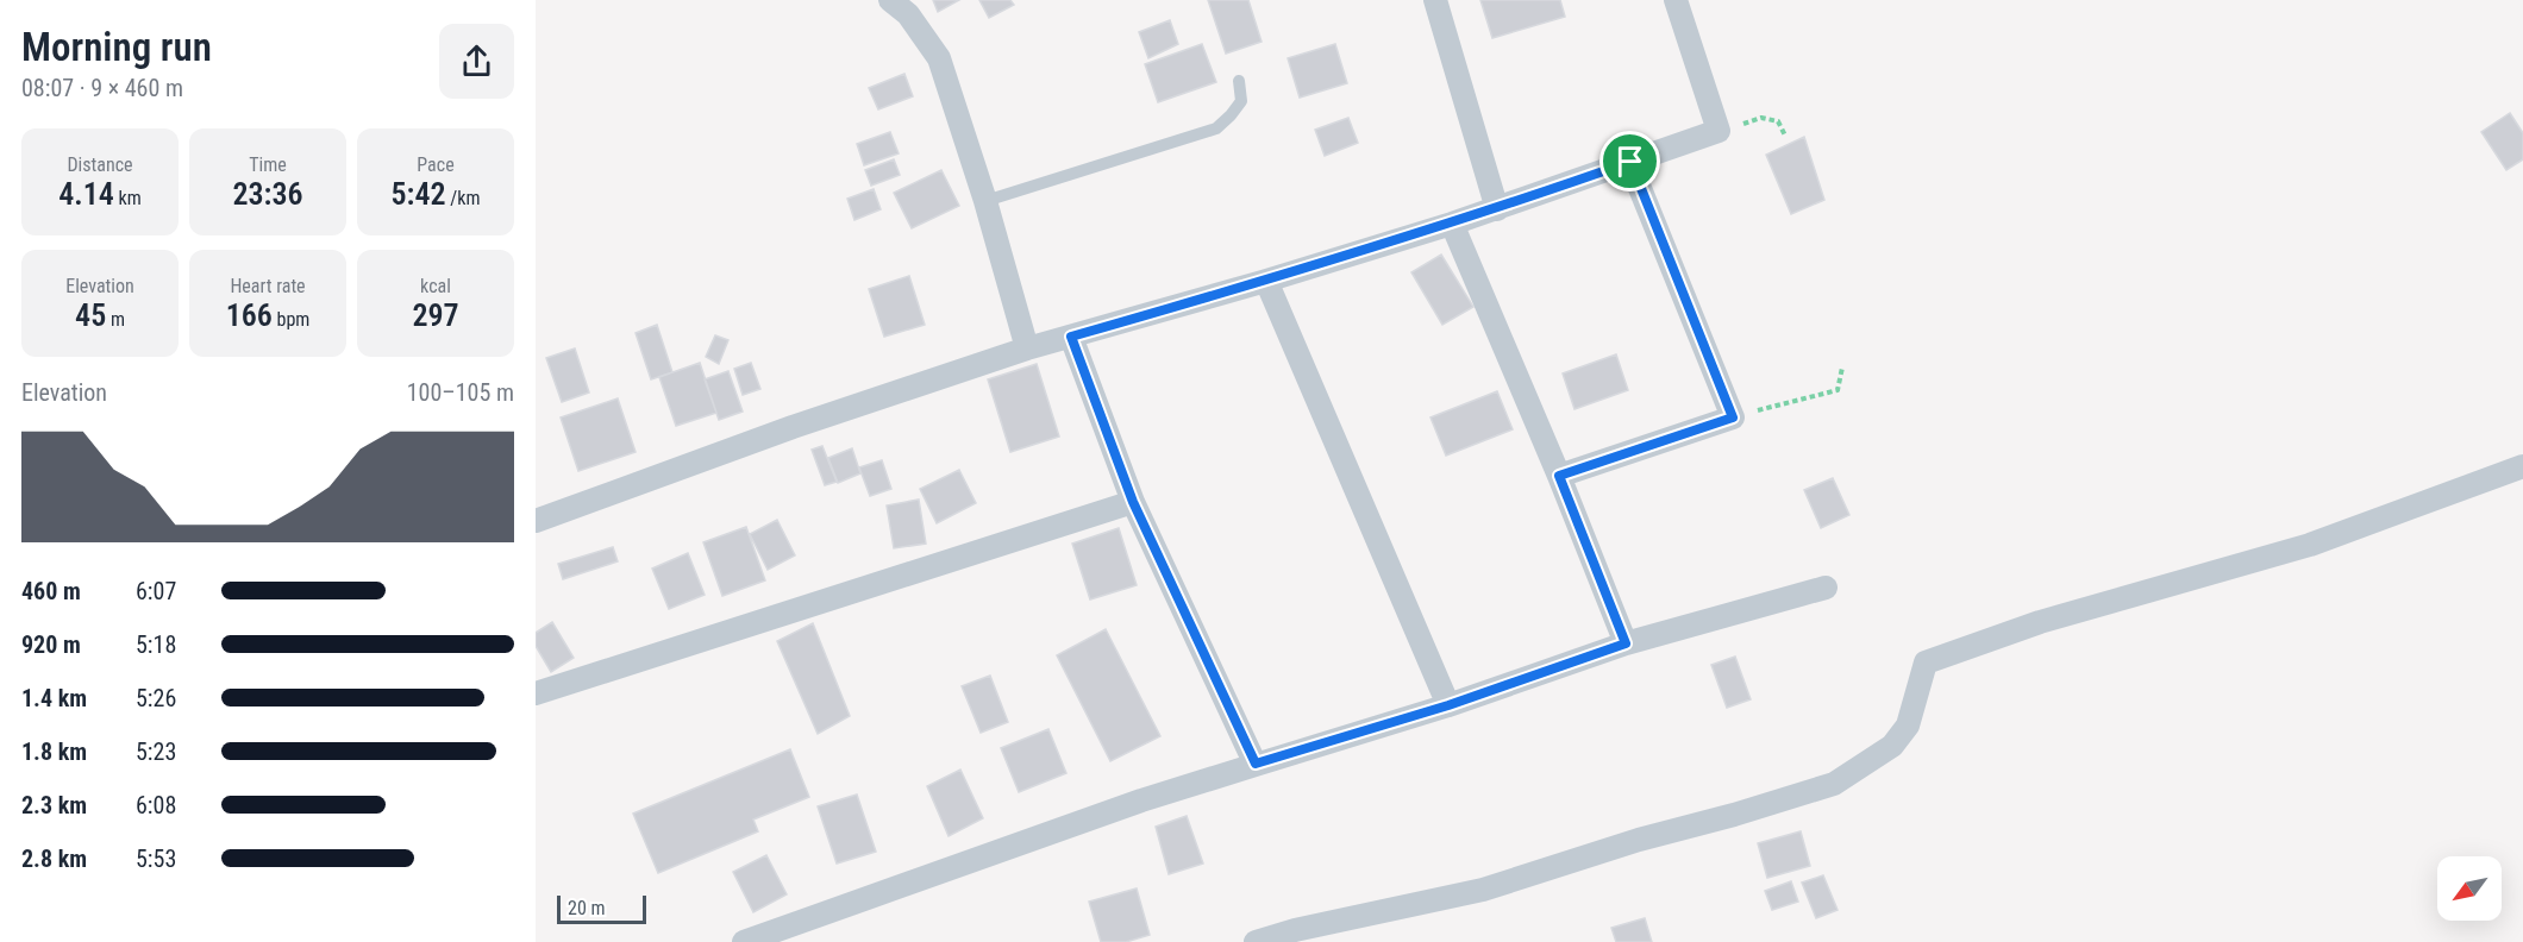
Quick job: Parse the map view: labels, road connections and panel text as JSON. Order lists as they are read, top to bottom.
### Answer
{
  "scale_bar": "20 m",
  "north": "bottom left",
  "page": {
    "heading": ["Morning run", "08:07 · 9 × 460 m"],
    "stats": [
      ["Distance", "4.14 km"],
      ["Time", "23:36"],
      ["Pace", "5:42 /km"],
      ["Elevation", "45 m"],
      ["Heart rate", "166 bpm"],
      ["kcal", "297"]
    ],
    "chart": ["Elevation", "100–105 m"],
    "list": [
      {
        "name": "460 m",
        "note": "6:07"
      },
      {
        "name": "920 m",
        "note": "5:18"
      },
      {
        "name": "1.4 km",
        "note": "5:26"
      },
      {
        "name": "1.8 km",
        "note": "5:23"
      },
      {
        "name": "2.3 km",
        "note": "6:08"
      },
      {
        "name": "2.8 km",
        "note": "5:53"
      }
    ],
    "scale": "20 m"
  }
}
